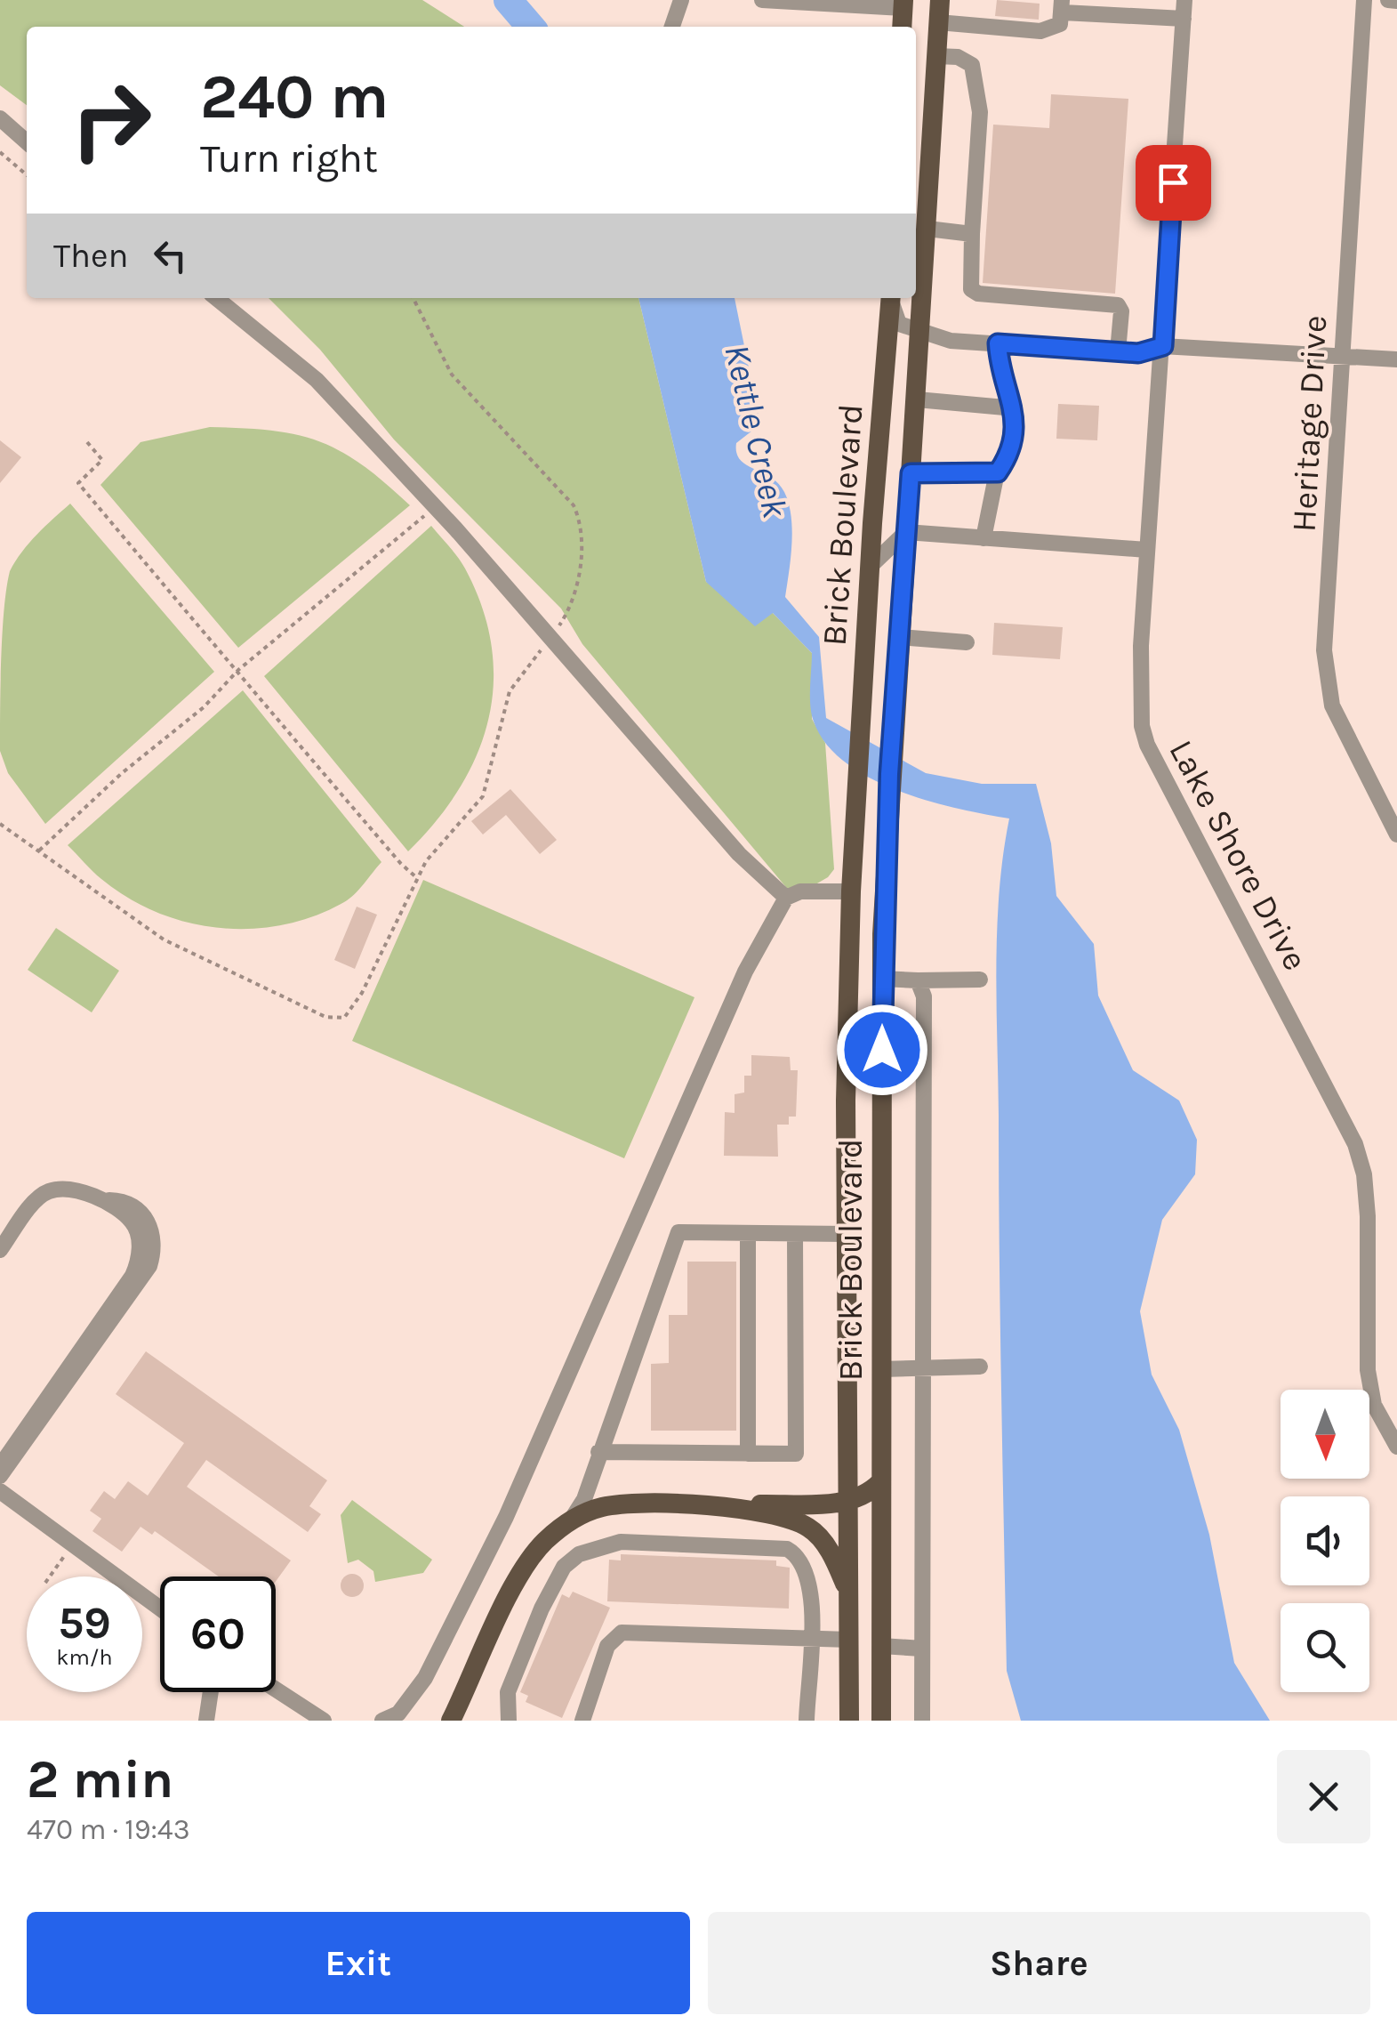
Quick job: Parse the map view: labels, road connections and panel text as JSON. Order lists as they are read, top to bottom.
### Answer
{
  "streets": {
    "main road": ["Brick Boulevard"],
    "street": ["Heritage Drive", "Lake Shore Drive"]
  },
  "water": ["Kettle Creek"],
  "north": "bottom",
  "page": {
    "turn": ["240 m", "Turn right"],
    "then": "Then",
    "speed": "59 km/h",
    "limit": "60",
    "heading": ["2 min", "470 m · 19:43"],
    "buttons": ["Exit", "Share"]
  }
}
